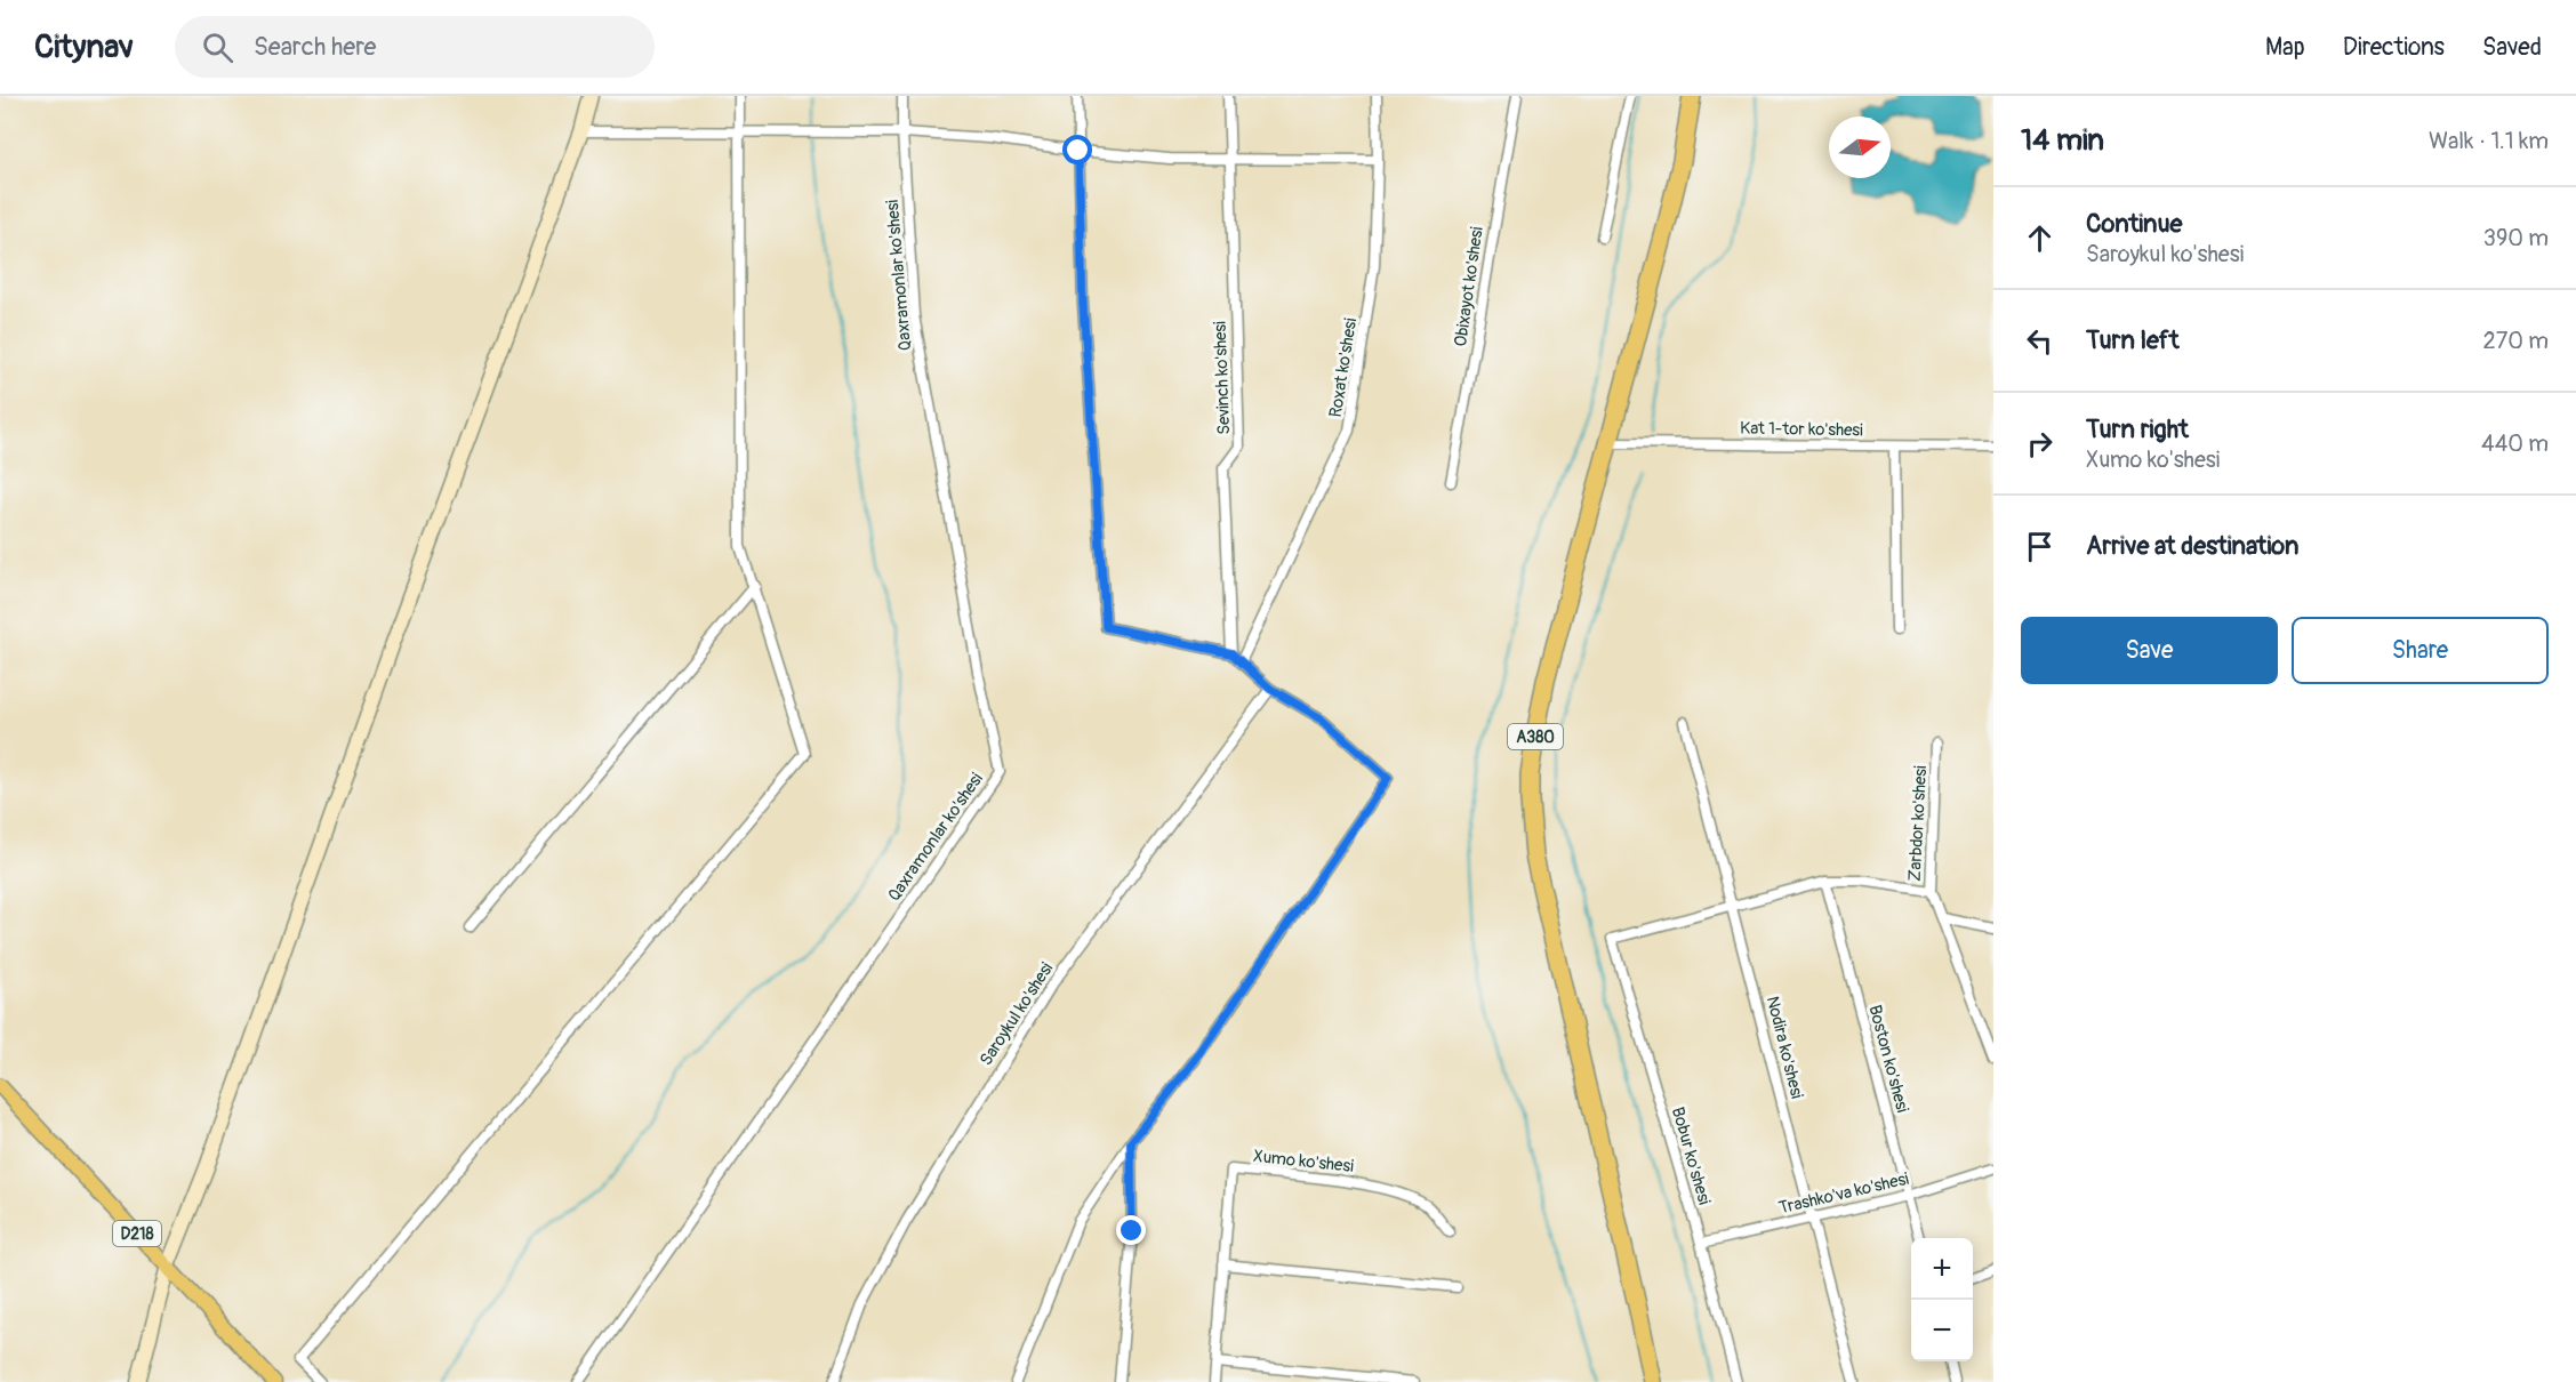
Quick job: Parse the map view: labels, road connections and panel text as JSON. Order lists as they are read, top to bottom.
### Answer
{
  "streets": {
    "highway": ["A380"],
    "main road": ["D218"],
    "street": [
      "Qaxramonlar ko'shesi",
      "Obixayot ko'shesi",
      "Roxat ko'shesi",
      "Sevinch ko'shesi",
      "Kat 1-tor ko'shesi",
      "Zarbdor ko'shesi",
      "Saroykul ko'shesi",
      "Nodira ko'shesi",
      "Boston ko'shesi",
      "Bobur ko'shesi",
      "Xumo ko'shesi",
      "Trashko'va ko'shesi"
    ]
  },
  "crossings": [
    ["Kat 1-tor ko'shesi", "A380"],
    ["Nodira ko'shesi", "Bobur ko'shesi"],
    ["Nodira ko'shesi", "Trashko'va ko'shesi"],
    ["Boston ko'shesi", "Trashko'va ko'shesi"],
    ["Bobur ko'shesi", "Trashko'va ko'shesi"]
  ],
  "north": "right",
  "page": {
    "header": "Citynav",
    "search": "Search here",
    "nav": ["Map", "Directions", "Saved"],
    "heading": ["14 min", "Walk · 1.1 km"],
    "list": [
      ["Continue", "Saroykul ko'shesi", "390 m"],
      ["Turn left", "270 m"],
      ["Turn right", "Xumo ko'shesi", "440 m"],
      "Arrive at destination"
    ],
    "buttons": ["Save", "Share"],
    "map_buttons": ["+", "−"]
  }
}
